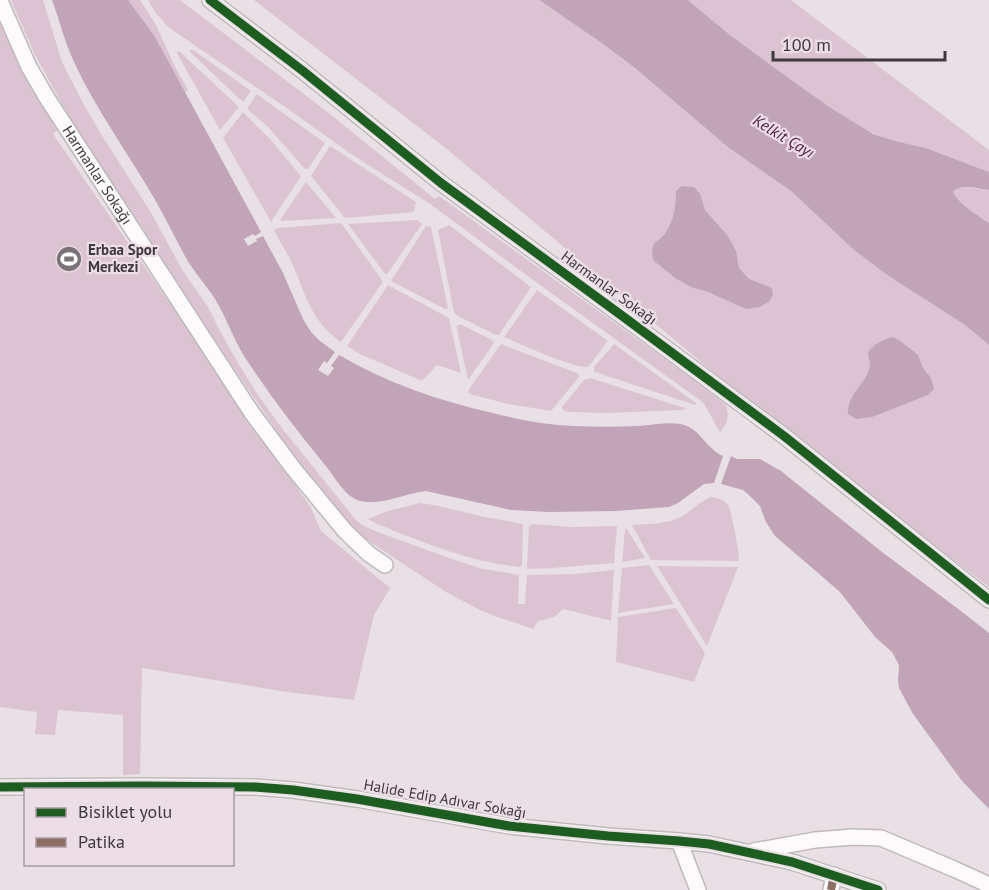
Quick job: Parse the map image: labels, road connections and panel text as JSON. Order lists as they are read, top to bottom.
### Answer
{
  "streets": {
    "street": ["Harmanlar Sokağı", "Halide Edip Adıvar Sokağı"]
  },
  "water": ["Kelkit Çayı"],
  "places": {
    "sports": ["Erbaa Spor Merkezi"]
  },
  "legend": ["Bisiklet yolu", "Patika"],
  "scale_bar": "100 m"
}
